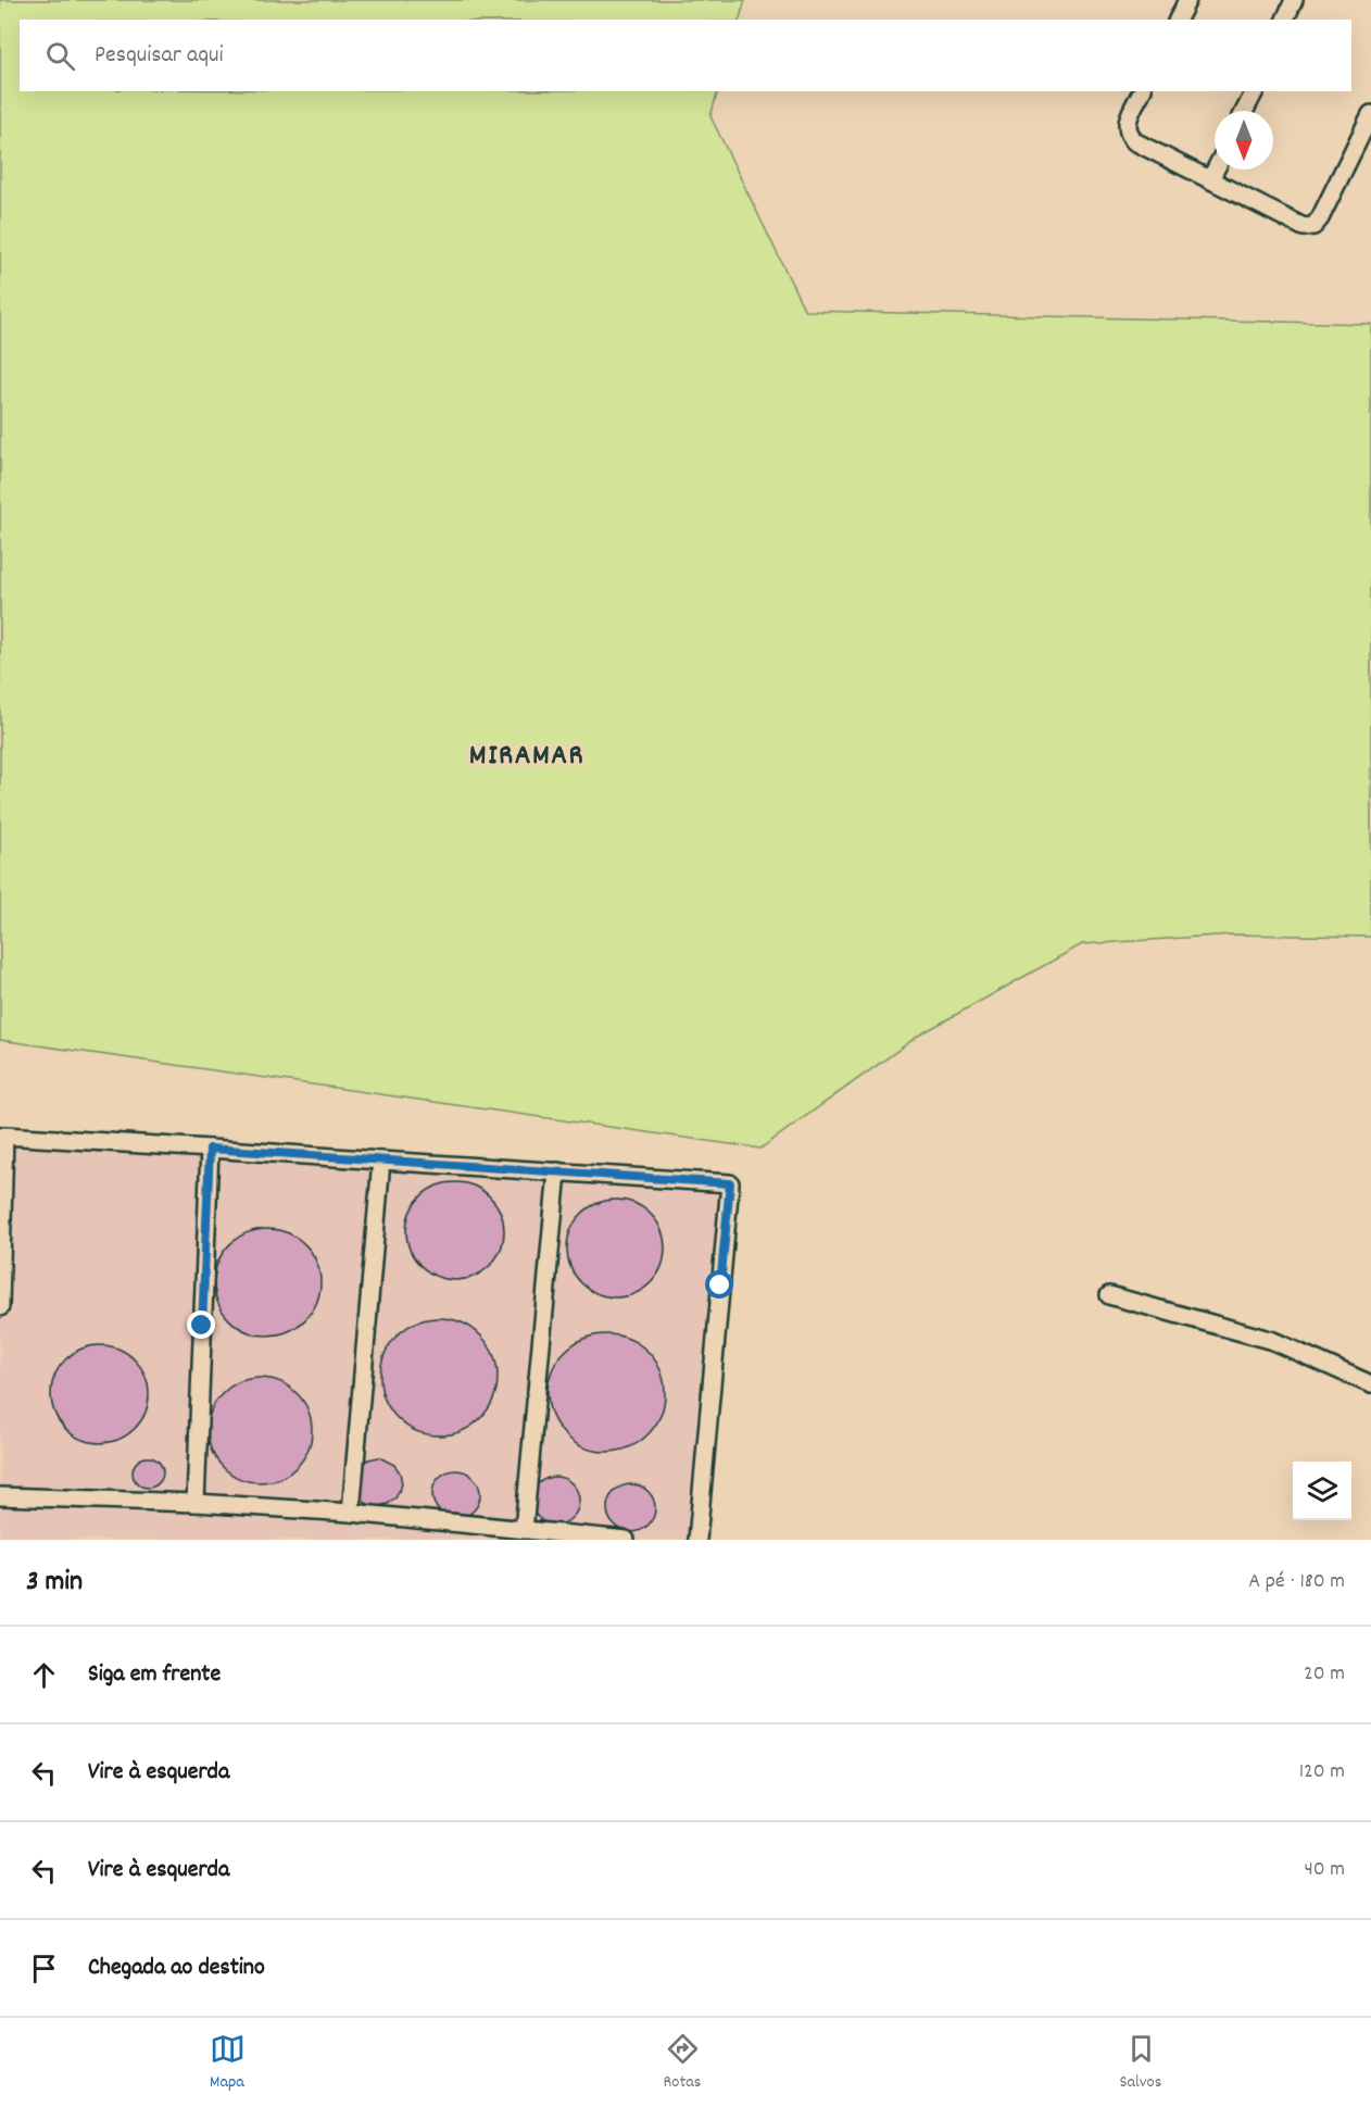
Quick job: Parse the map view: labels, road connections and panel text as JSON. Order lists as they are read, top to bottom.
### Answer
{
  "districts": ["MIRAMAR"],
  "north": "bottom",
  "page": {
    "search": "Pesquisar aqui",
    "heading": ["3 min", "A pé · 180 m"],
    "list": [
      ["Siga em frente", "20 m"],
      ["Vire à esquerda", "120 m"],
      ["Vire à esquerda", "40 m"],
      "Chegada ao destino"
    ],
    "nav": ["Mapa", "Rotas", "Salvos"]
  }
}
